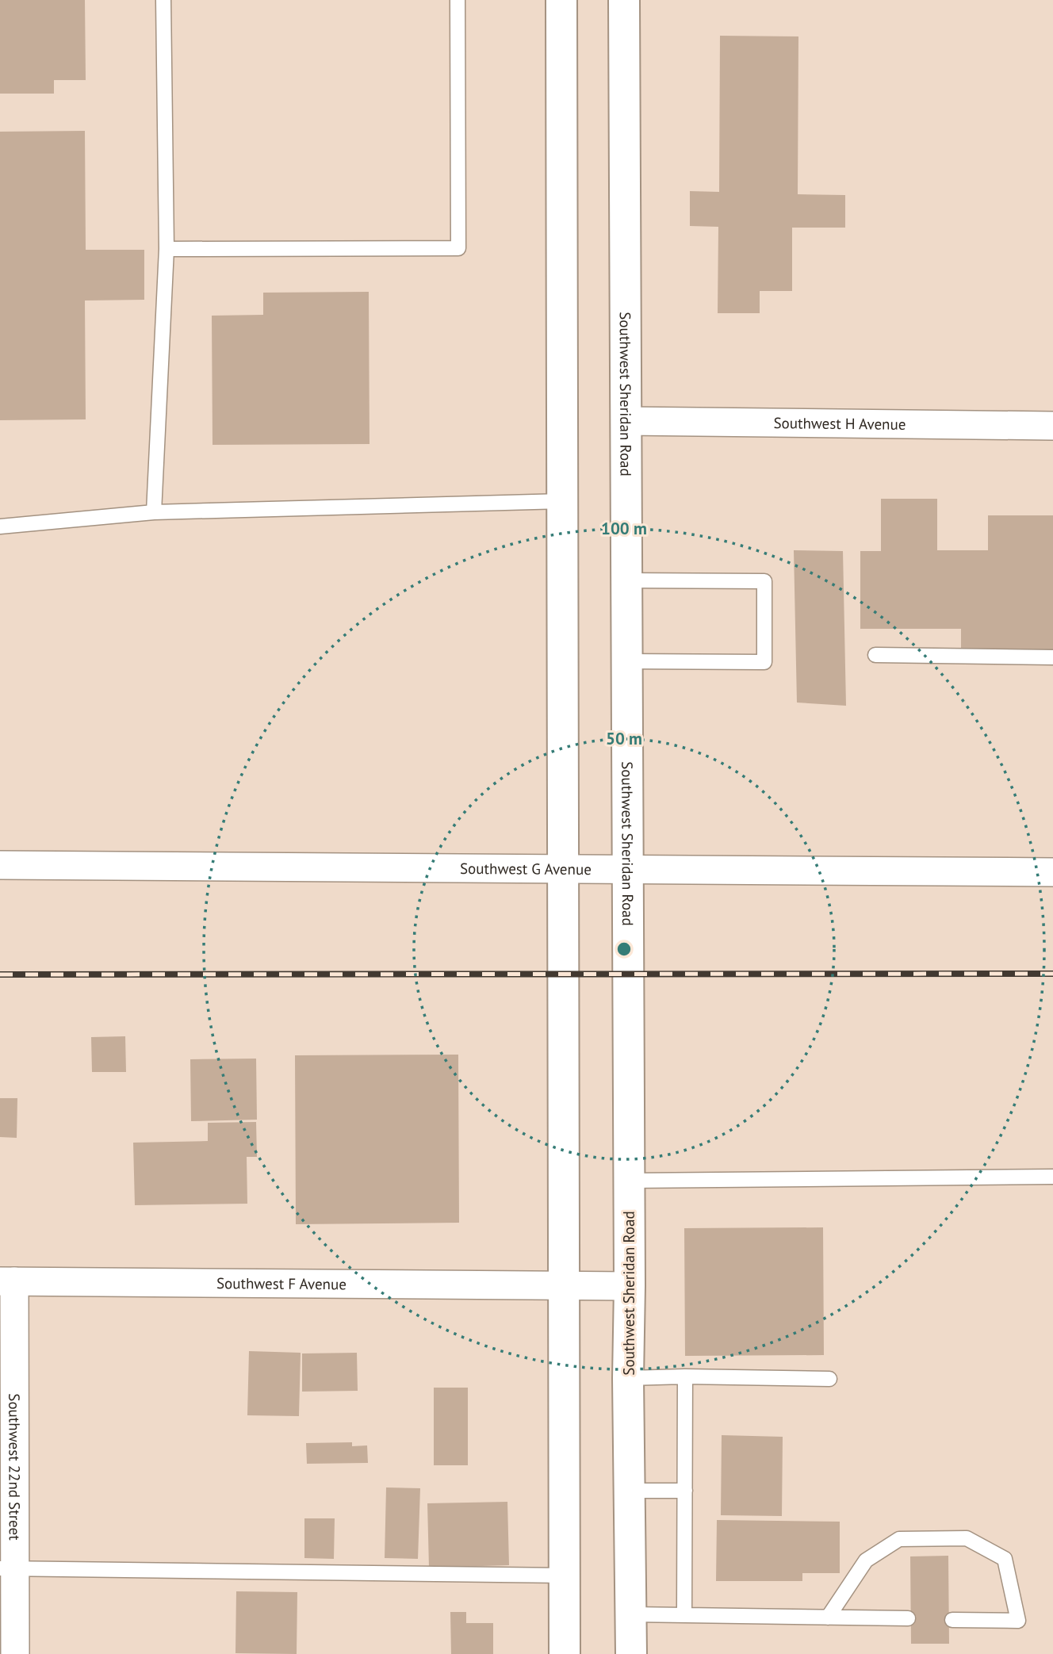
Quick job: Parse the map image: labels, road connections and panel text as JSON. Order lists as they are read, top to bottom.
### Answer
{
  "streets": {
    "main road": ["Southwest Sheridan Road"],
    "street": [
      "Southwest H Avenue",
      "Southwest G Avenue",
      "Southwest F Avenue",
      "Southwest 22nd Street"
    ]
  },
  "crossings": [
    ["Southwest Sheridan Road", "Southwest H Avenue"],
    ["Southwest Sheridan Road", "Southwest G Avenue"],
    ["Southwest Sheridan Road", "Southwest F Avenue"],
    ["Southwest F Avenue", "Southwest 22nd Street"]
  ],
  "rings": ["100 m", "50 m"]
}
